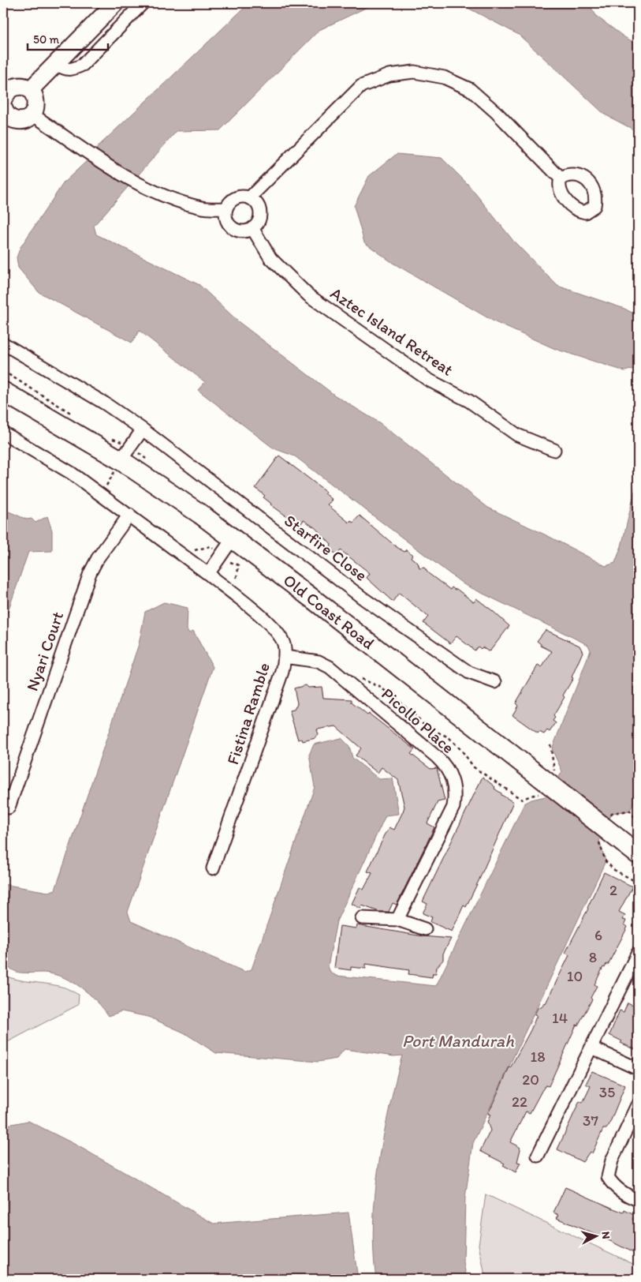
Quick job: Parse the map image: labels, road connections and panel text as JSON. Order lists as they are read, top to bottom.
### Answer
{
  "streets": {
    "main road": ["Old Coast Road"],
    "street": [
      "Aztec Island Retreat",
      "Starfire Close",
      "Nyari Court",
      "Fistina Ramble",
      "Picollo Place"
    ]
  },
  "crossings": [
    ["Nyari Court", "Fistina Ramble"],
    ["Fistina Ramble", "Picollo Place"]
  ],
  "water": ["Port Mandurah"],
  "house_numbers": [
    "2",
    "6",
    "8",
    "10",
    "14",
    "18",
    "20",
    "35",
    "22",
    "37"
  ],
  "scale_bar": "50 m",
  "north": "right"
}
